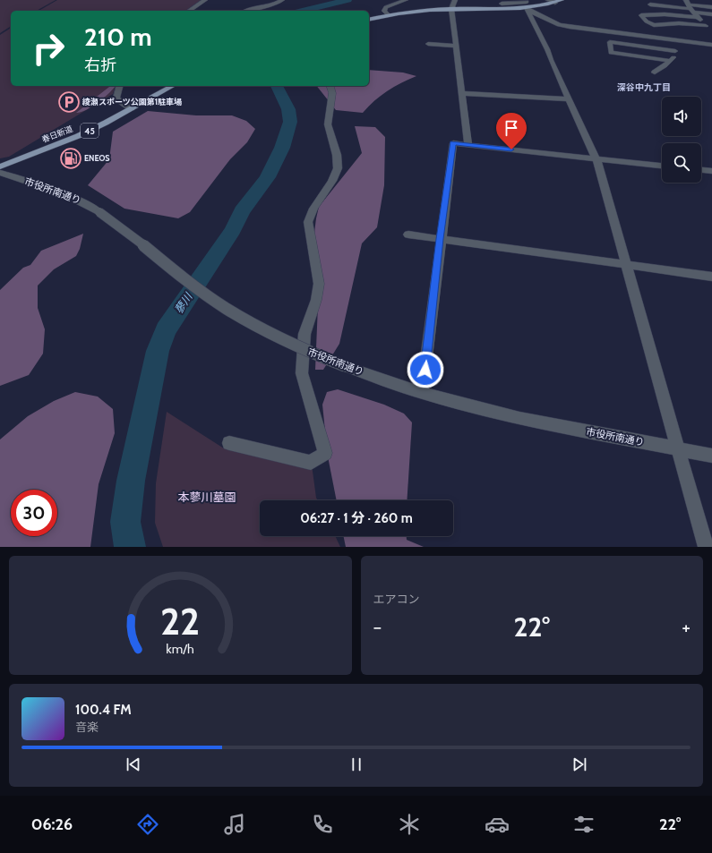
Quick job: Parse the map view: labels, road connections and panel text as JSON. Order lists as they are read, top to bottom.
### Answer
{
  "streets": {
    "main road": ["45", "春日新道"],
    "street": ["市役所南通り"]
  },
  "districts": ["深谷中九丁目"],
  "water": ["蓼川"],
  "parks": ["本蓼川墓園"],
  "places": {
    "parking": ["綾瀬スポーツ公園第1駐車場"],
    "fuel station": ["ENEOS"]
  },
  "page": {
    "turn": ["210 m", "右折"],
    "limit": "30",
    "trip": "06:27 · 1 分 · 260 m",
    "tile": "エアコン",
    "heat": ["−", "22°", "+"],
    "song": ["100.4 FM", "音楽"],
    "tabs": ["06:26", "22°"],
    "gauge": ["22", "km/h"]
  }
}
